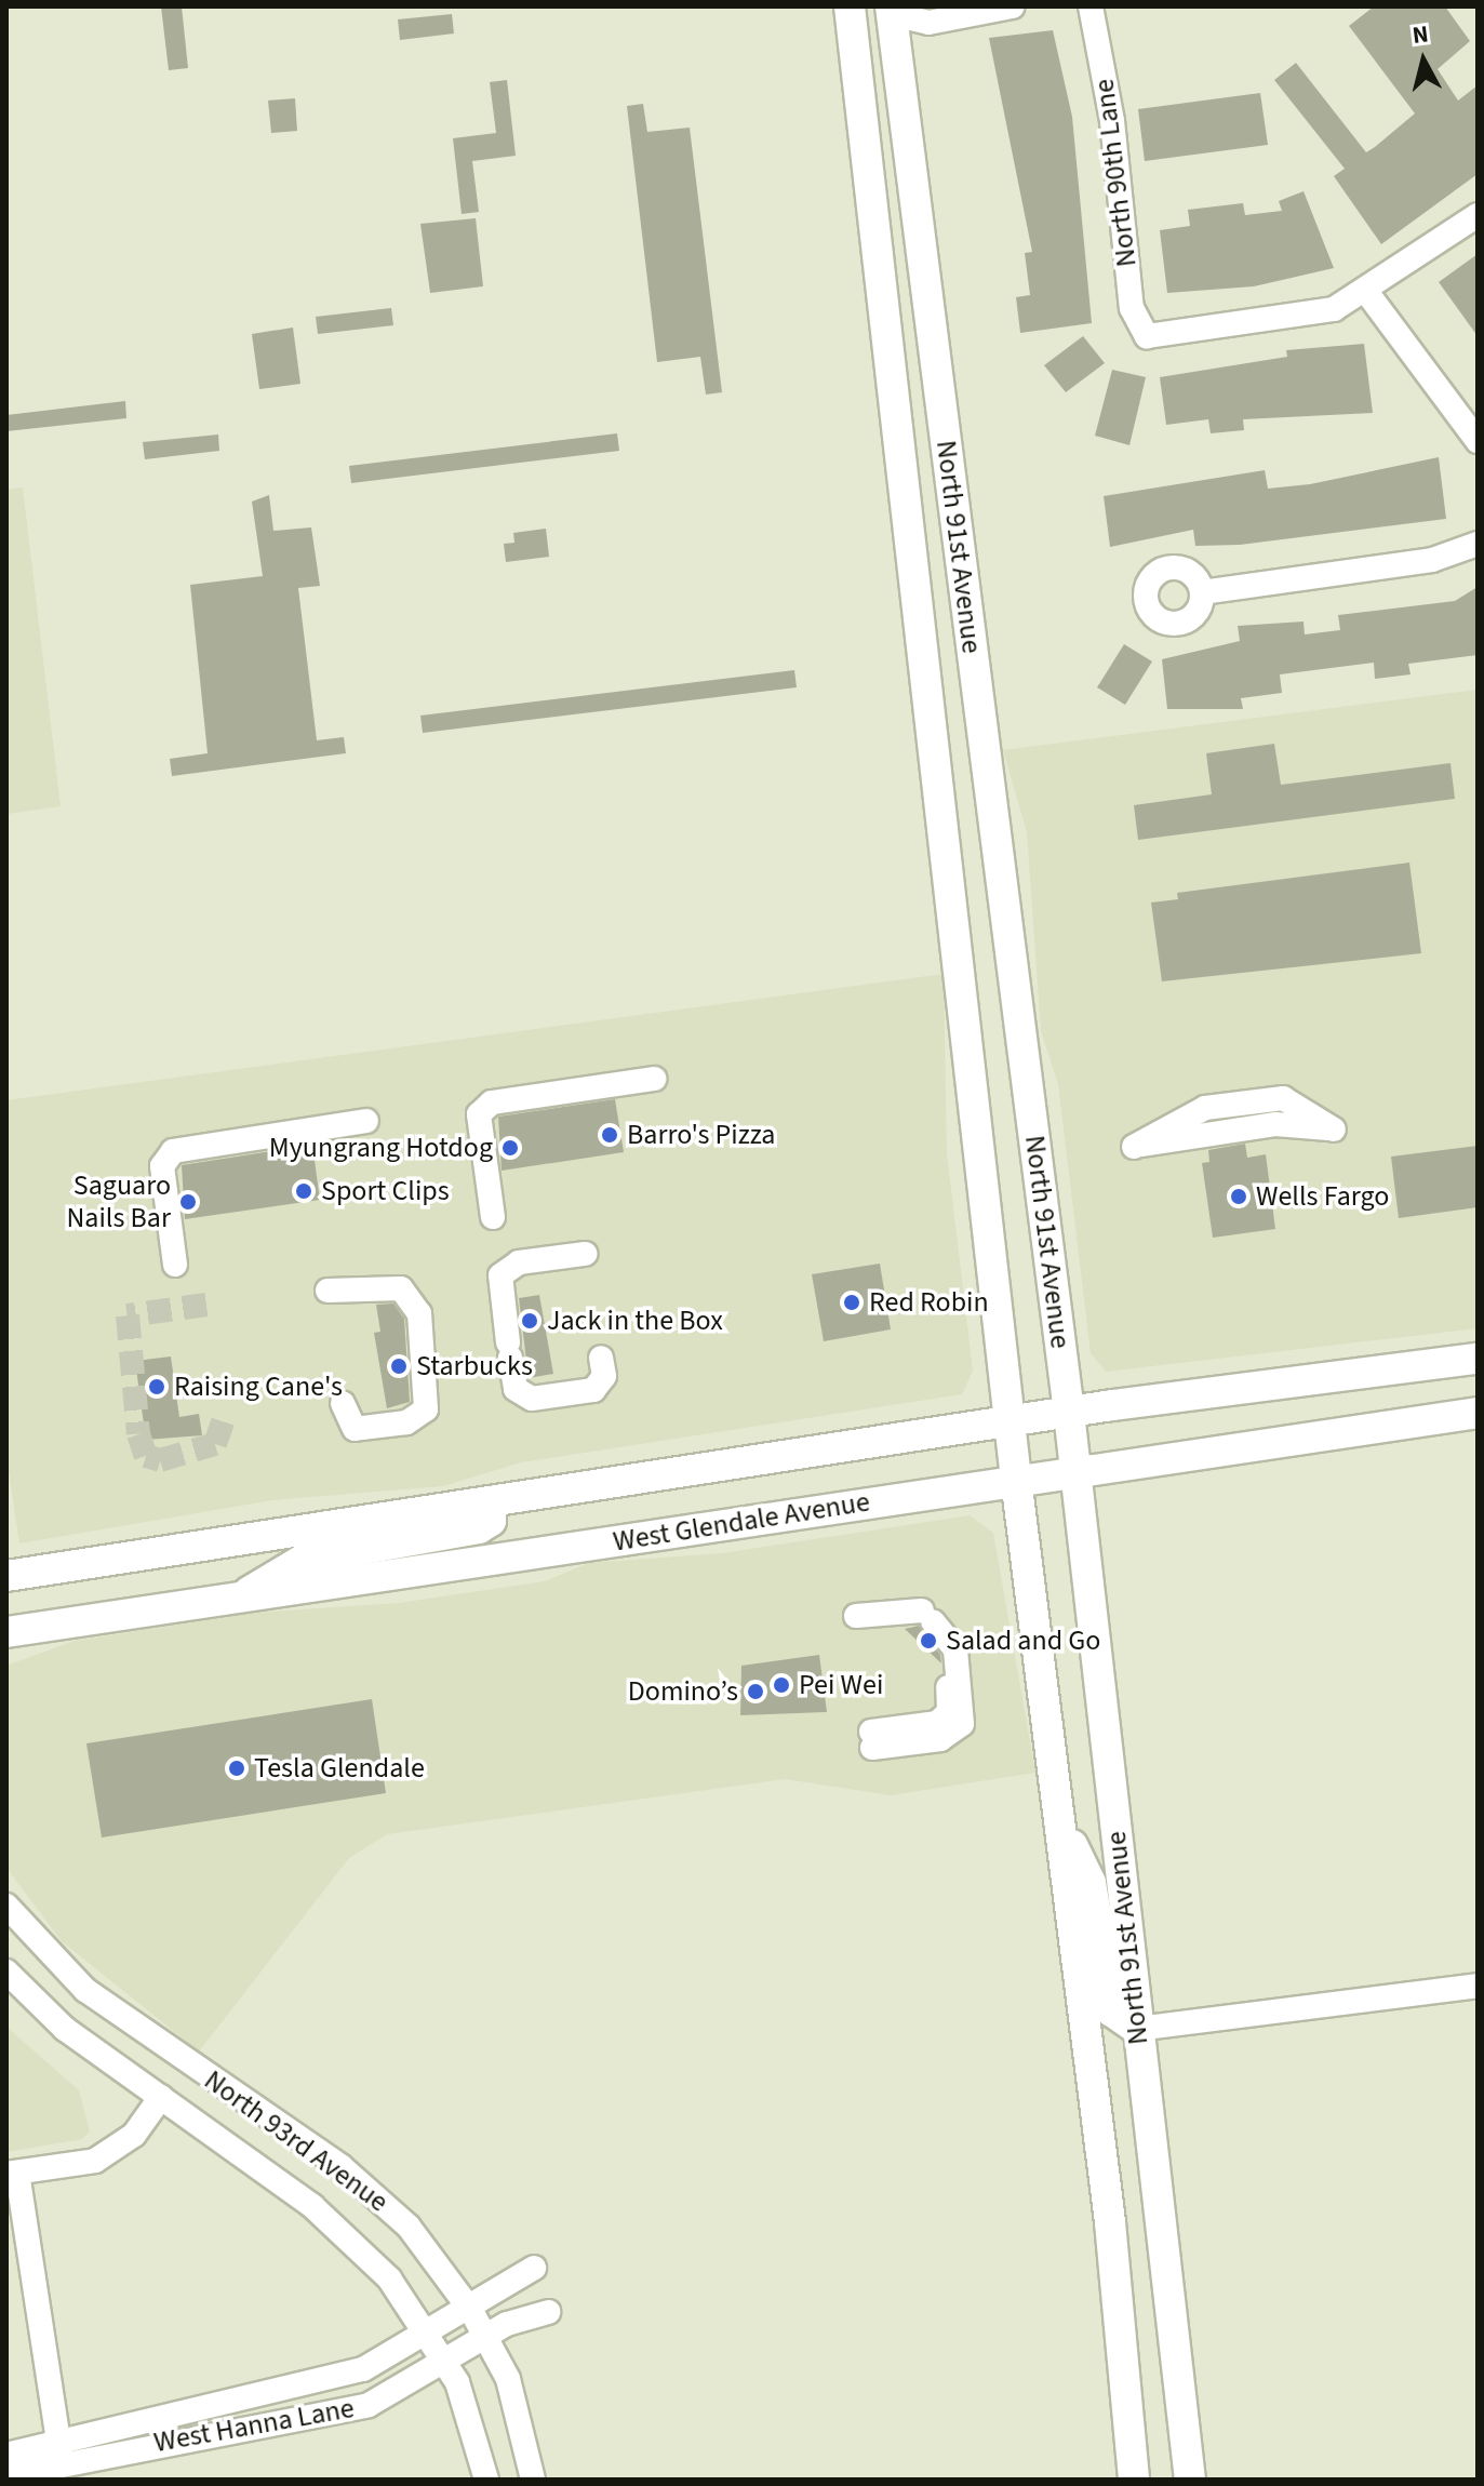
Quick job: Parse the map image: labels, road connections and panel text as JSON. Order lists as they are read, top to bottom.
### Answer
{
  "streets": {
    "main road": ["North 91st Avenue", "West Glendale Avenue"],
    "street": ["North 90th Lane", "North 93rd Avenue", "West Hanna Lane"]
  },
  "crossings": [
    ["North 91st Avenue", "West Glendale Avenue"],
    ["North 93rd Avenue", "West Hanna Lane"]
  ],
  "places": [
    "Barro's Pizza",
    "Myungrang Hotdog",
    "Sport Clips",
    "Wells Fargo",
    "Saguaro Nails Bar",
    "Red Robin",
    "Jack in the Box",
    "Starbucks",
    "Raising Cane's",
    "Salad and Go",
    "Pei Wei",
    "Domino’s",
    "Tesla Glendale"
  ],
  "north": "top"
}
